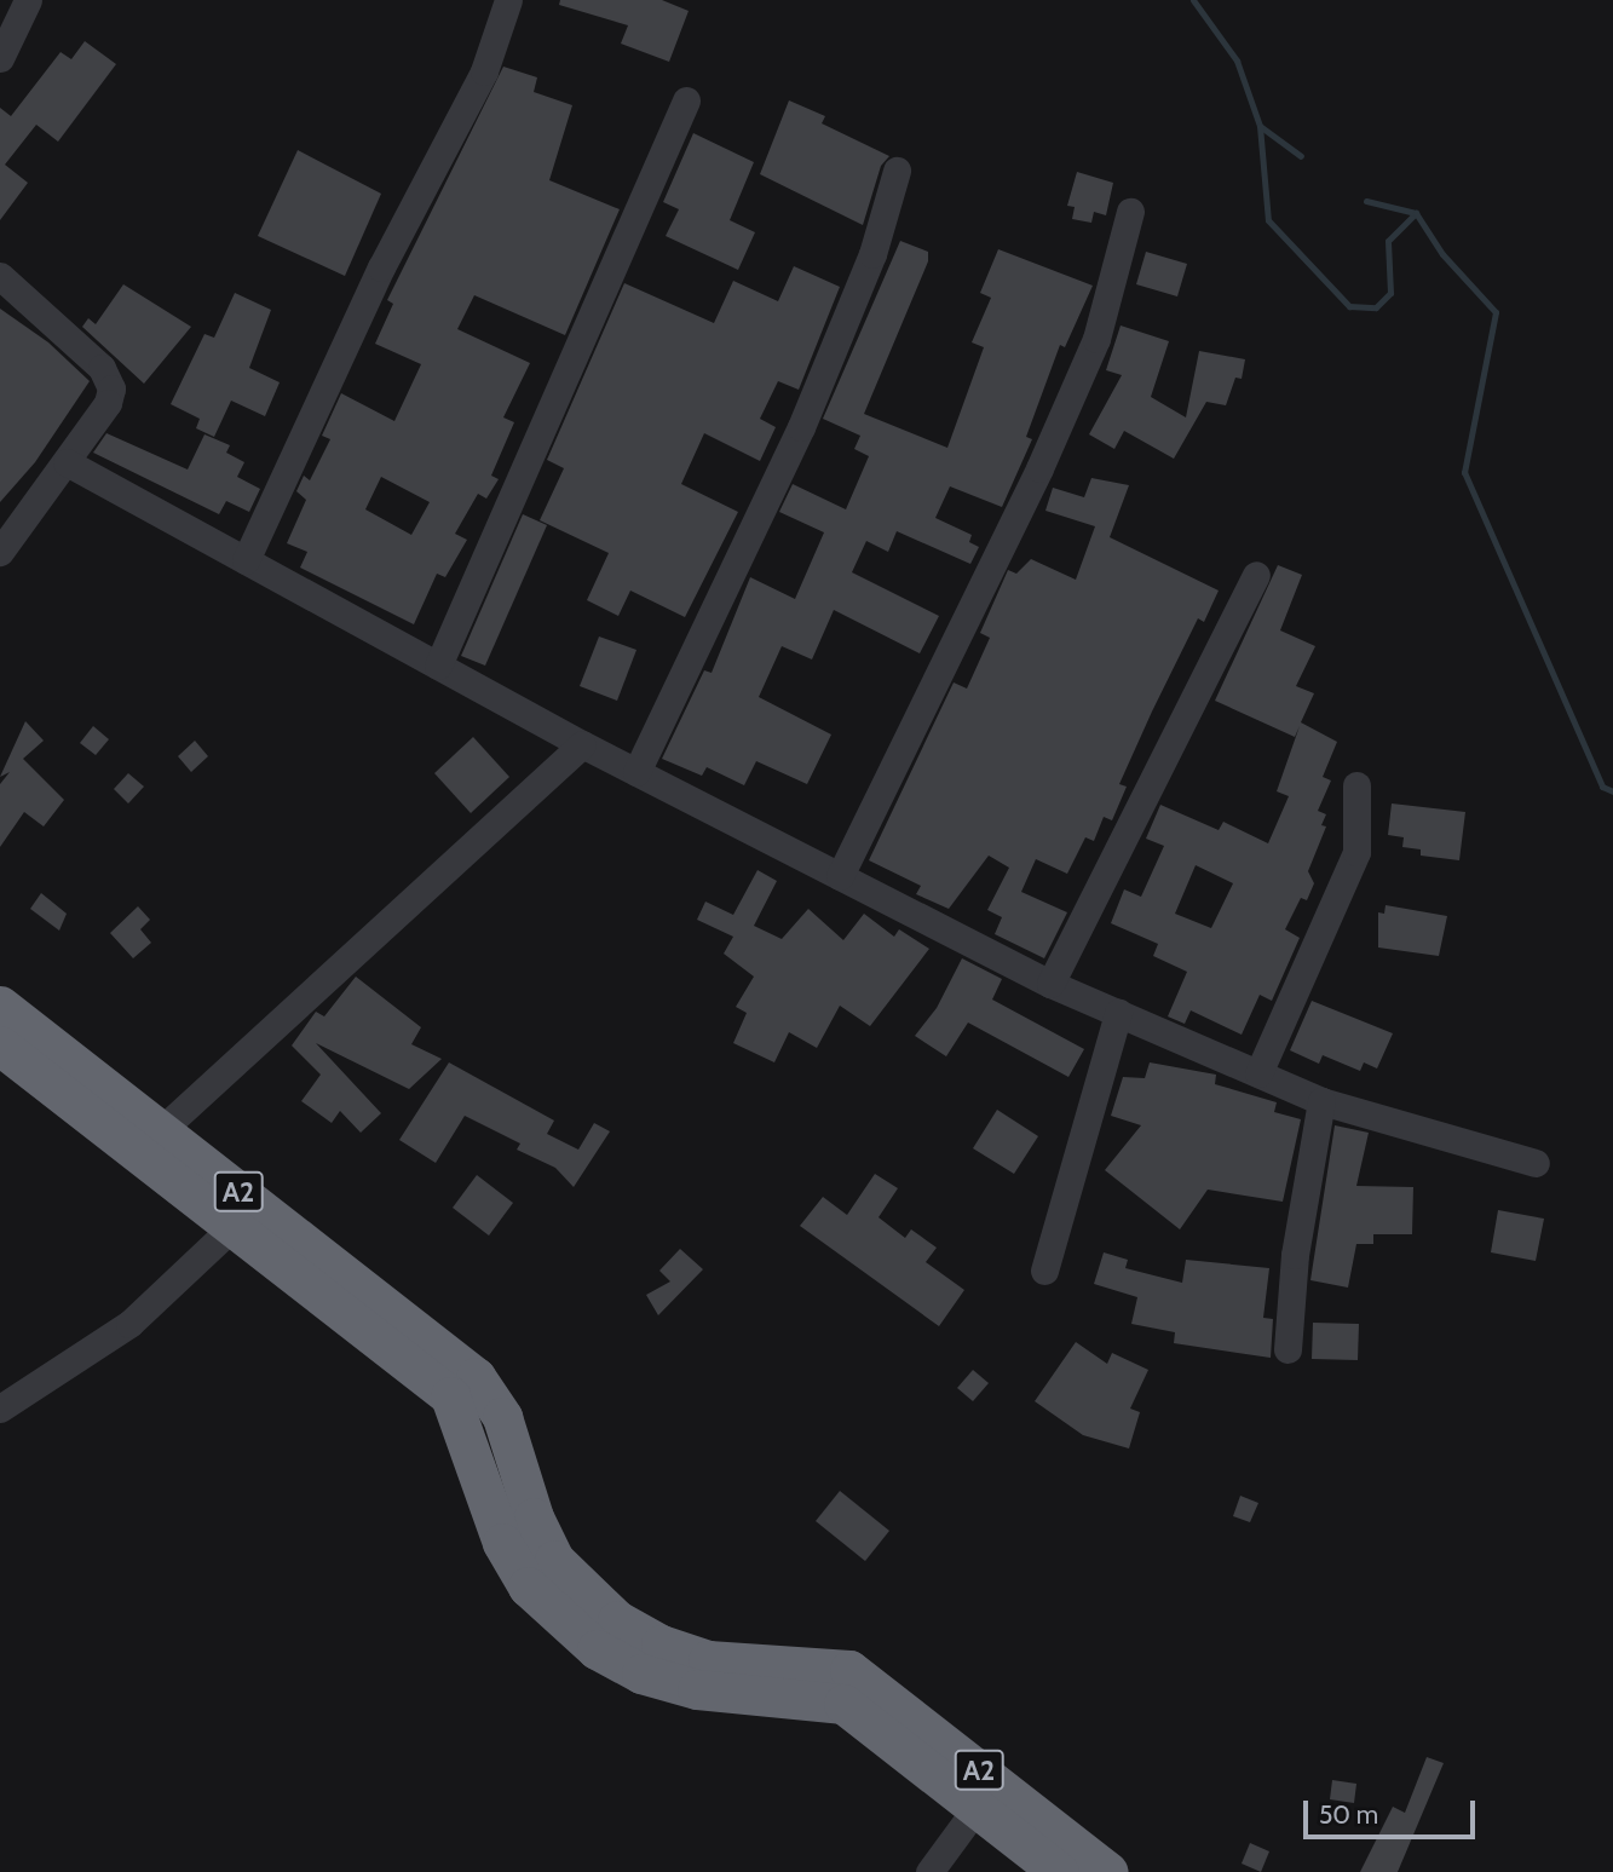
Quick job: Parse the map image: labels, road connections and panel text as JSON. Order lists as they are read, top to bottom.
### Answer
{
  "streets": {
    "highway": ["A2"]
  },
  "scale_bar": "50 m"
}
